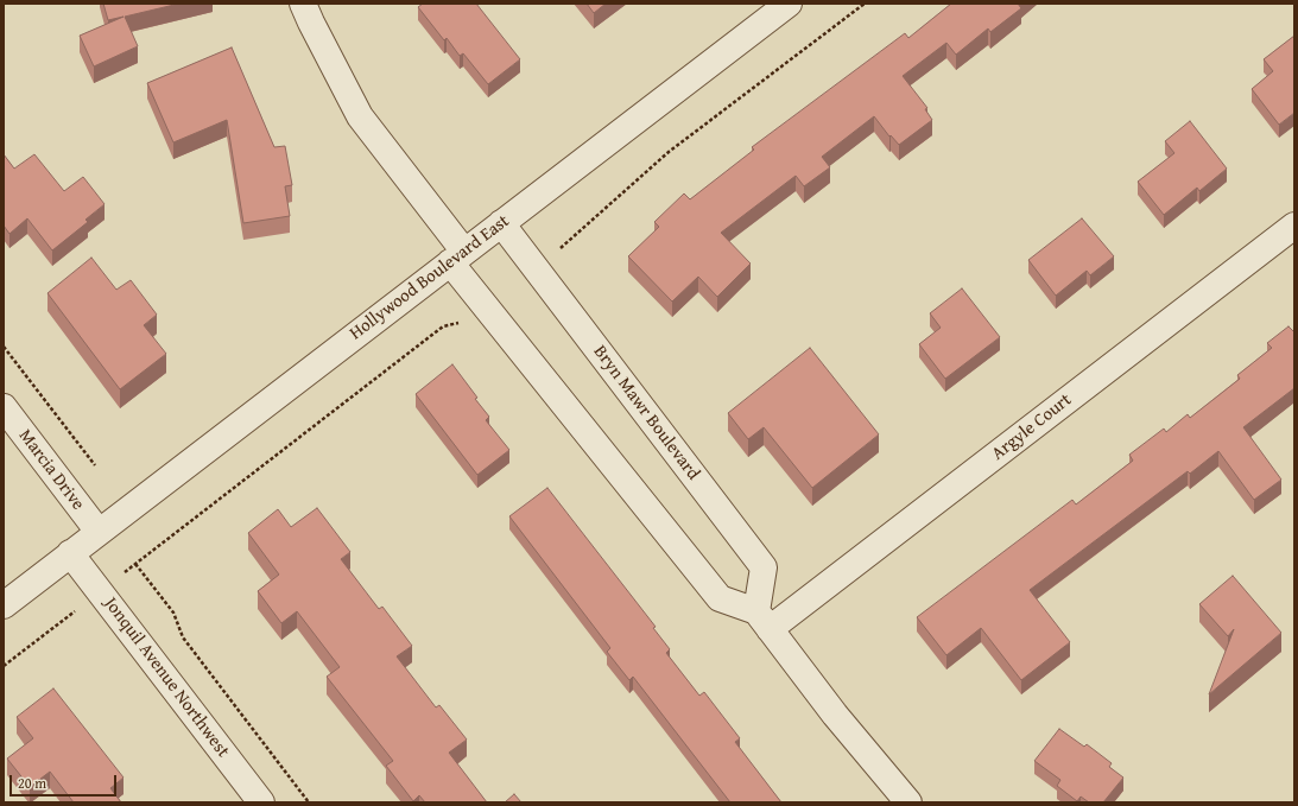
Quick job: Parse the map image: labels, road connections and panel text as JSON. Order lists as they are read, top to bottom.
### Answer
{
  "streets": {
    "street": [
      "Hollywood Boulevard East",
      "Bryn Mawr Boulevard",
      "Argyle Court",
      "Marcia Drive",
      "Jonquil Avenue Northwest"
    ]
  },
  "crossings": [
    ["Hollywood Boulevard East", "Bryn Mawr Boulevard"],
    ["Hollywood Boulevard East", "Marcia Drive"],
    ["Hollywood Boulevard East", "Jonquil Avenue Northwest"],
    ["Bryn Mawr Boulevard", "Argyle Court"]
  ],
  "scale_bar": "20 m"
}
